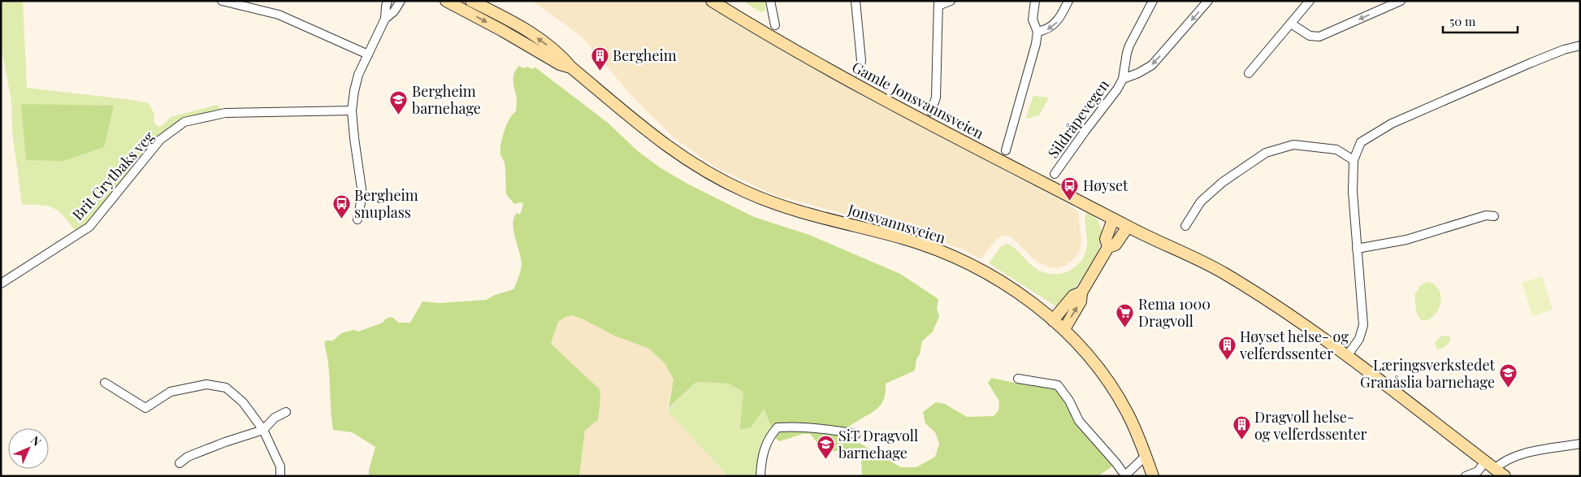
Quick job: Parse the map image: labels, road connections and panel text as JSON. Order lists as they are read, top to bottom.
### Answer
{
  "streets": {
    "street": [
      "Gamle Jonsvannsveien",
      "Sildråpevegen",
      "Brit Grytbaks veg",
      "Jonsvannsveien"
    ]
  },
  "one_way": ["Sildråpevegen"],
  "places": {
    "building": ["Bergheim", "Høyset helse- og velferdssenter", "Dragvoll helse- og velferdssenter"],
    "school or university": ["Bergheim barnehage", "Læringsverkstedet Granåslia barnehage", "SiT Dragvoll barnehage"],
    "bus stop": ["Høyset", "Bergheim snuplass"],
    "supermarket": ["Rema 1000 Dragvoll"]
  },
  "scale_bar": "50 m",
  "north": "top right"
}
